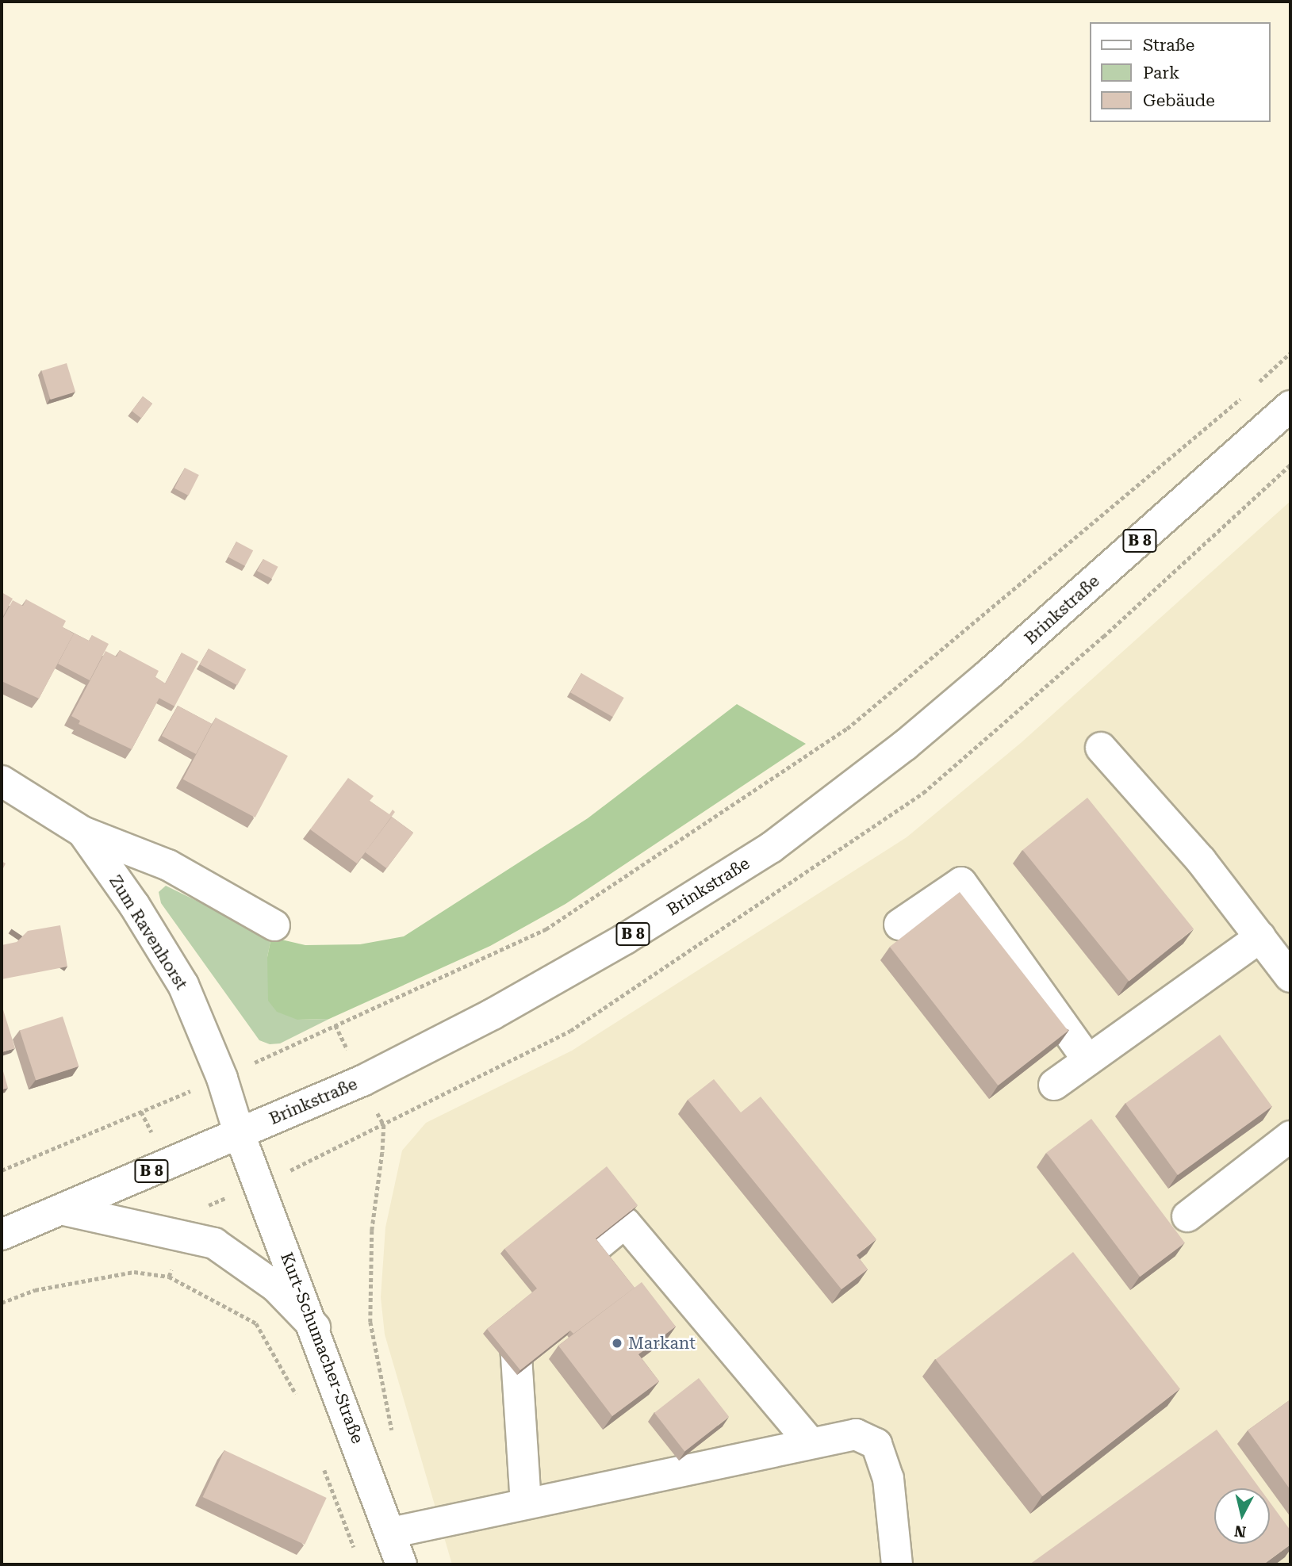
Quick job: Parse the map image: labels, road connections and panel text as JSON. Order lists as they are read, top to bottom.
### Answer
{
  "streets": {
    "main road": [
      "B 8",
      "Brinkstraße",
      "Zum Ravenhorst",
      "Kurt-Schumacher-Straße"
    ]
  },
  "crossings": [
    ["Brinkstraße", "Zum Ravenhorst"],
    ["Brinkstraße", "Kurt-Schumacher-Straße"],
    ["Zum Ravenhorst", "Kurt-Schumacher-Straße"]
  ],
  "places": ["Markant"],
  "legend": ["Straße", "Park", "Gebäude"],
  "north": "bottom"
}
